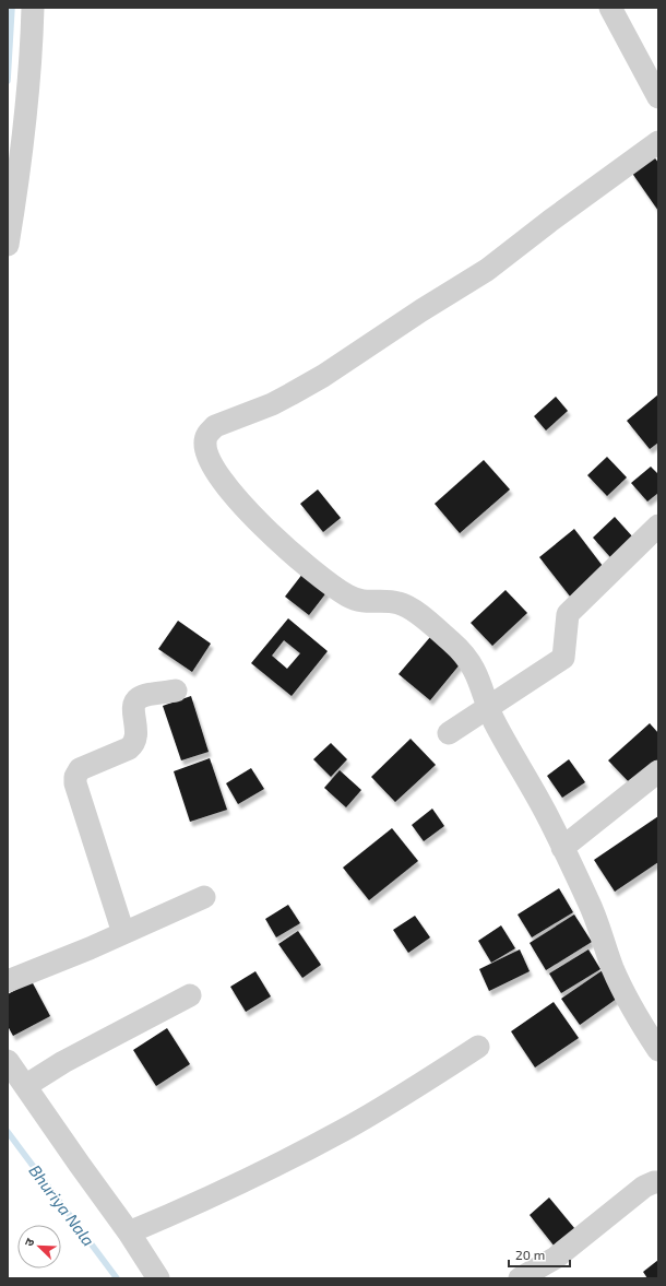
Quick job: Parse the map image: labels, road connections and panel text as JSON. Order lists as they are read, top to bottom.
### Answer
{
  "water": ["Bhuriya Nala"],
  "scale_bar": "20 m",
  "north": "top left"
}
